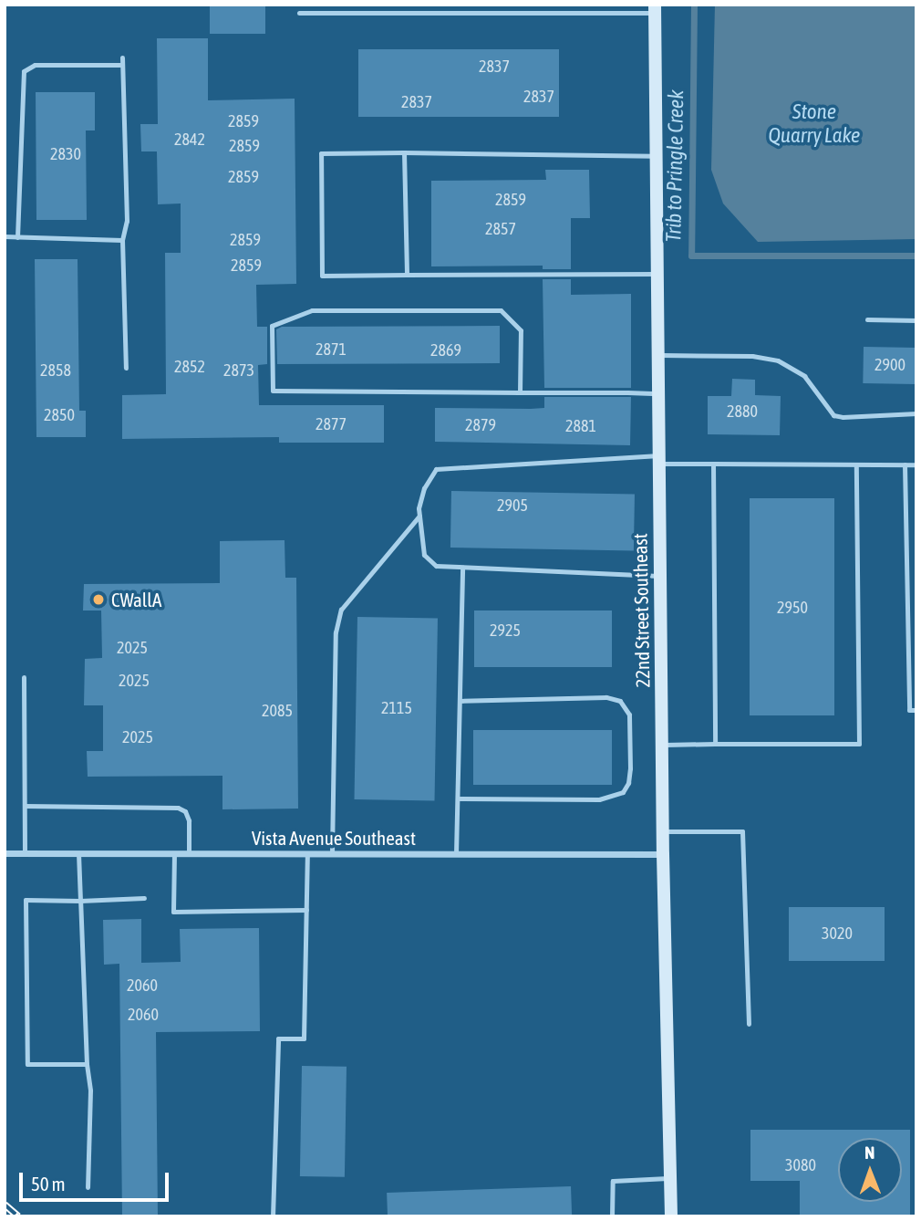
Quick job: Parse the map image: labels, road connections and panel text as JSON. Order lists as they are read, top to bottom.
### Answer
{
  "streets": {
    "street": ["22nd Street Southeast", "Vista Avenue Southeast"]
  },
  "crossings": [
    ["22nd Street Southeast", "Vista Avenue Southeast"]
  ],
  "water": ["Stone Quarry Lake", "Trib to Pringle Creek"],
  "places": ["CWallA"],
  "house_numbers": [
    "2837",
    "2837",
    "2837",
    "2859",
    "2842",
    "2859",
    "2830",
    "2859",
    "2859",
    "2857",
    "2859",
    "2859",
    "2871",
    "2869",
    "2900",
    "2852",
    "2858",
    "2873",
    "2880",
    "2850",
    "2877",
    "2879",
    "2881",
    "2905",
    "2950",
    "2925",
    "2025",
    "2025",
    "2115",
    "2085",
    "2025",
    "3020",
    "2060",
    "2060",
    "3080"
  ],
  "scale_bar": "50 m",
  "north": "top"
}
